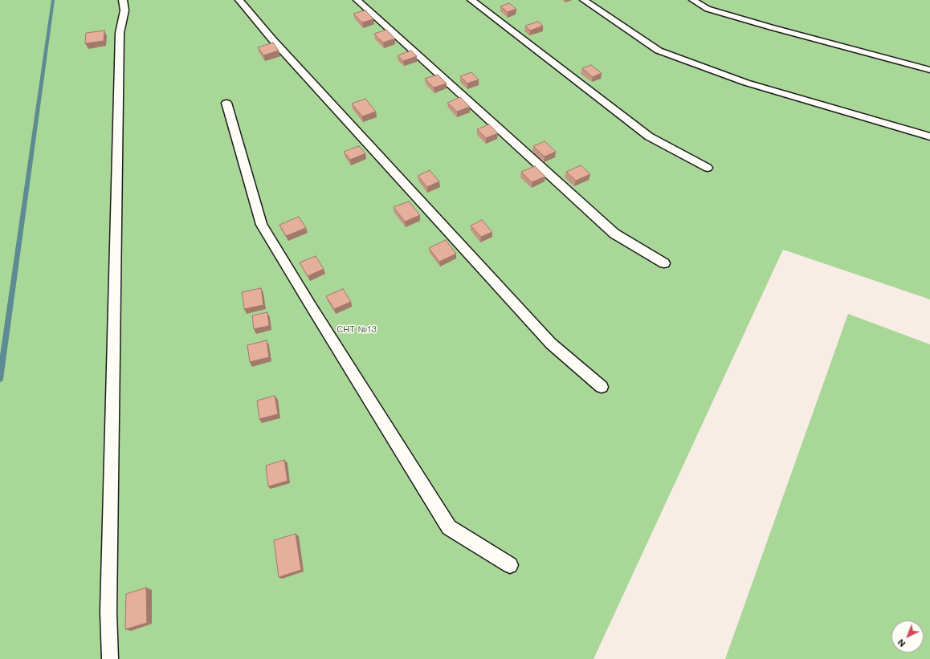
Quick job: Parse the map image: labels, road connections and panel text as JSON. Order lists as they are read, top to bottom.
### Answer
{
  "parks": ["СНТ №13"],
  "north": "bottom left"
}
